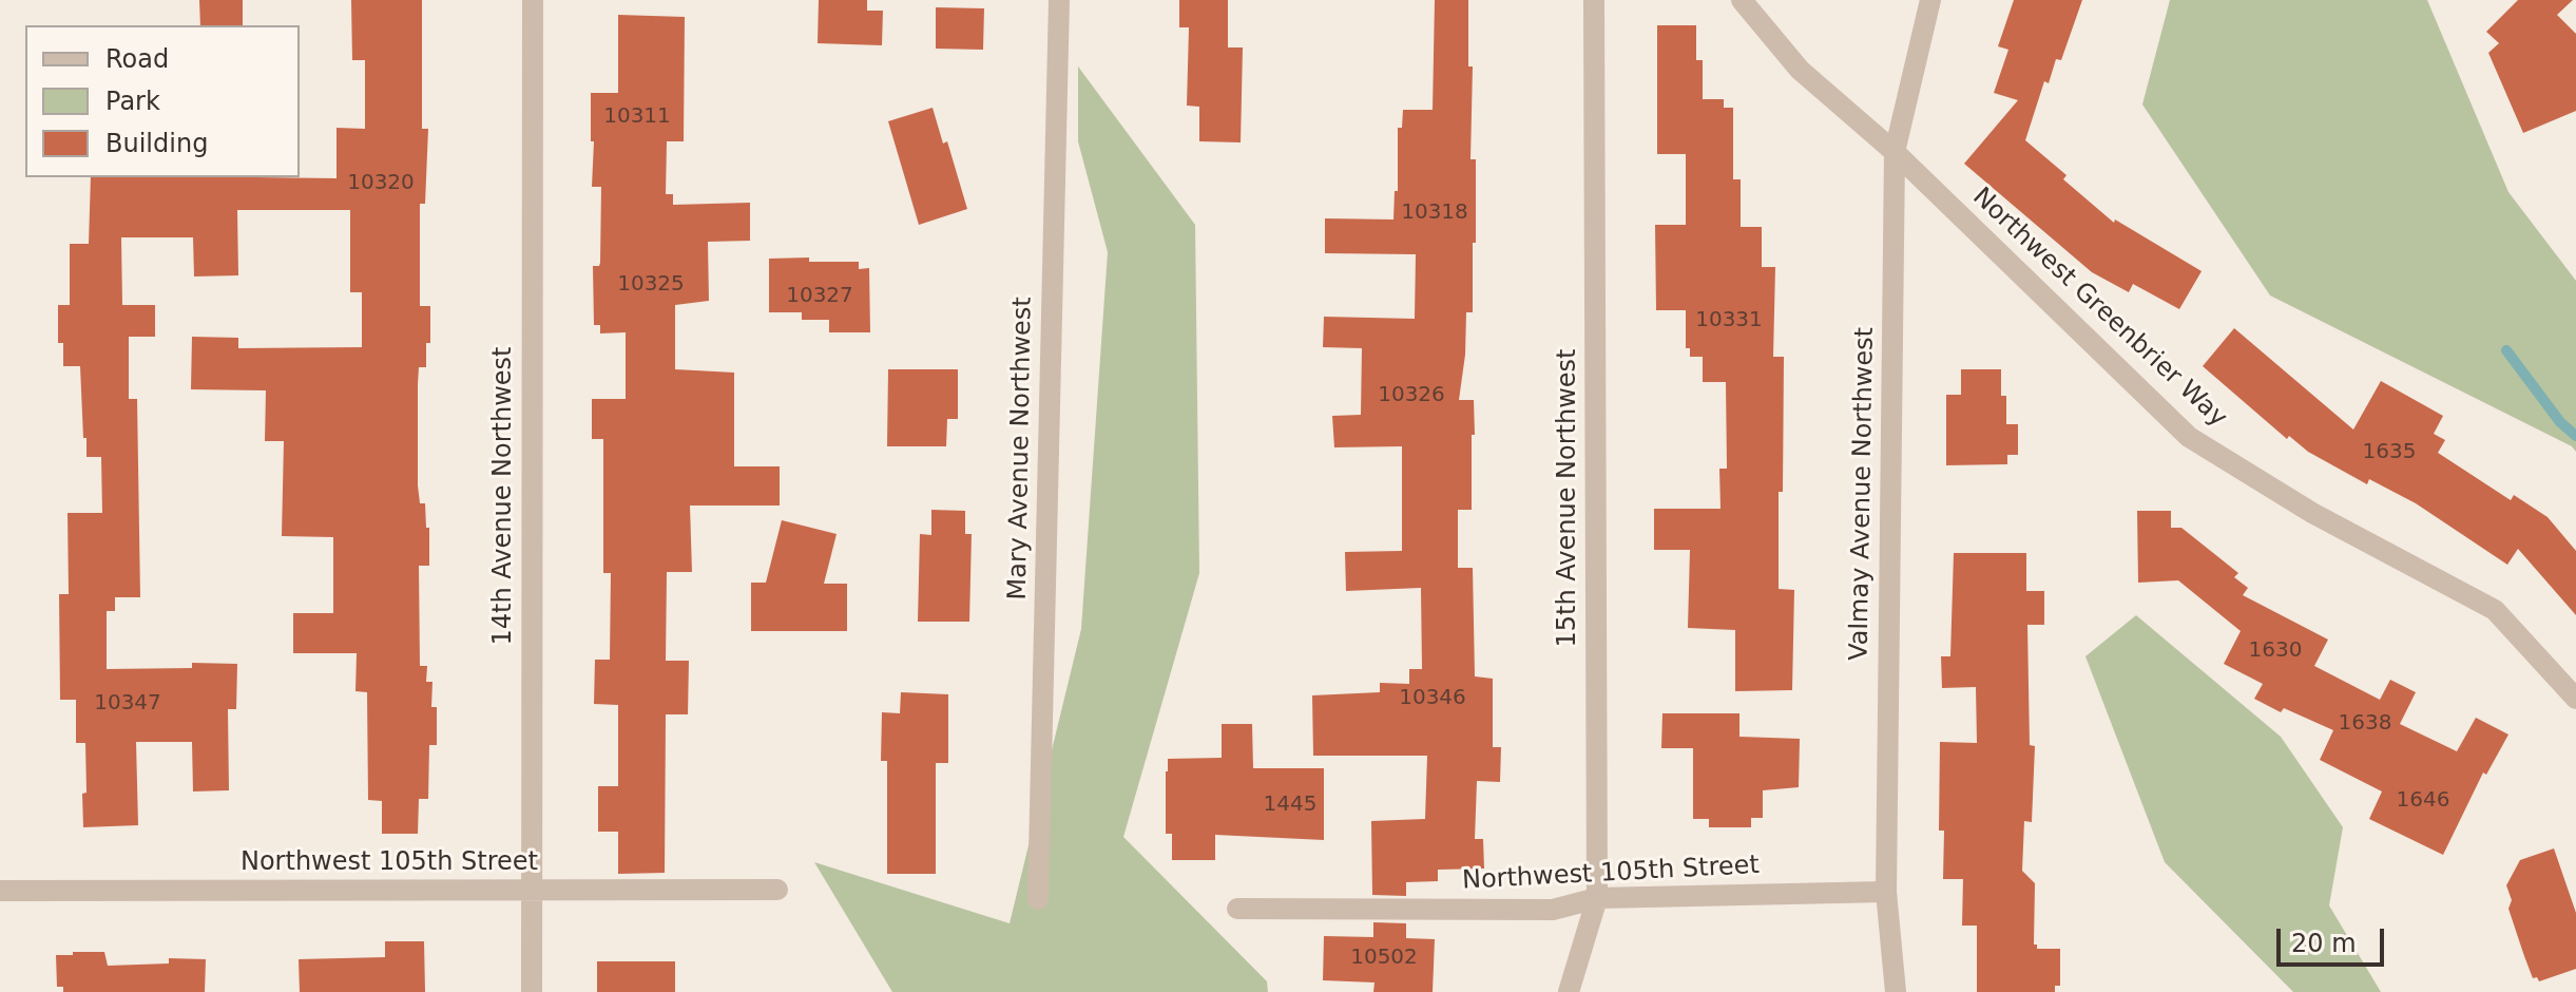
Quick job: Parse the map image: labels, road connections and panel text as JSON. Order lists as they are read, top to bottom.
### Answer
{
  "streets": {
    "street": [
      "Northwest Greenbrier Way",
      "Mary Avenue Northwest",
      "Valmay Avenue Northwest",
      "14th Avenue Northwest",
      "15th Avenue Northwest",
      "Northwest 105th Street"
    ]
  },
  "crossings": [
    ["Northwest Greenbrier Way", "Valmay Avenue Northwest"],
    ["Valmay Avenue Northwest", "Northwest 105th Street"],
    ["14th Avenue Northwest", "Northwest 105th Street"],
    ["15th Avenue Northwest", "Northwest 105th Street"]
  ],
  "house_numbers": [
    "10311",
    "10320",
    "10318",
    "10325",
    "10327",
    "10331",
    "10326",
    "1635",
    "1630",
    "10346",
    "10347",
    "1638",
    "1646",
    "1445",
    "10502"
  ],
  "legend": ["Road", "Park", "Building"],
  "scale_bar": "20 m"
}
